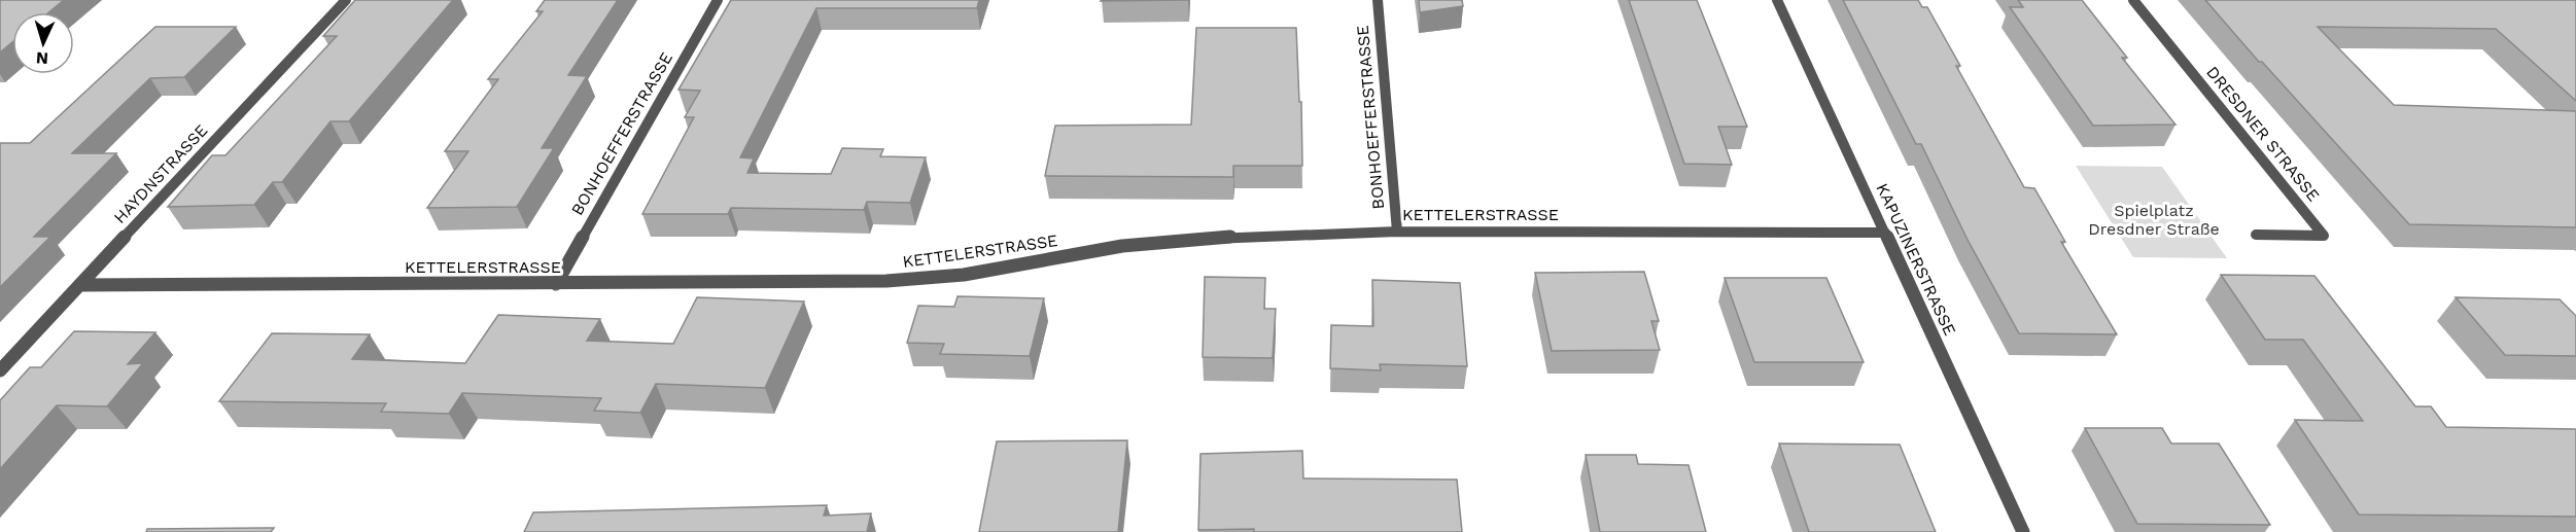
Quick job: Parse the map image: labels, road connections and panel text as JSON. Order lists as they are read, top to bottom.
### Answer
{
  "streets": {
    "street": [
      "BONHOEFFERSTRASSE",
      "DRESDNER STRASSE",
      "HAYDNSTRASSE",
      "KETTELERSTRASSE",
      "KAPUZINERSTRASSE"
    ]
  },
  "crossings": [
    ["BONHOEFFERSTRASSE", "KETTELERSTRASSE"],
    ["HAYDNSTRASSE", "KETTELERSTRASSE"],
    ["KETTELERSTRASSE", "KAPUZINERSTRASSE"]
  ],
  "parks": ["Spielplatz Dresdner Straße"],
  "north": "bottom"
}
